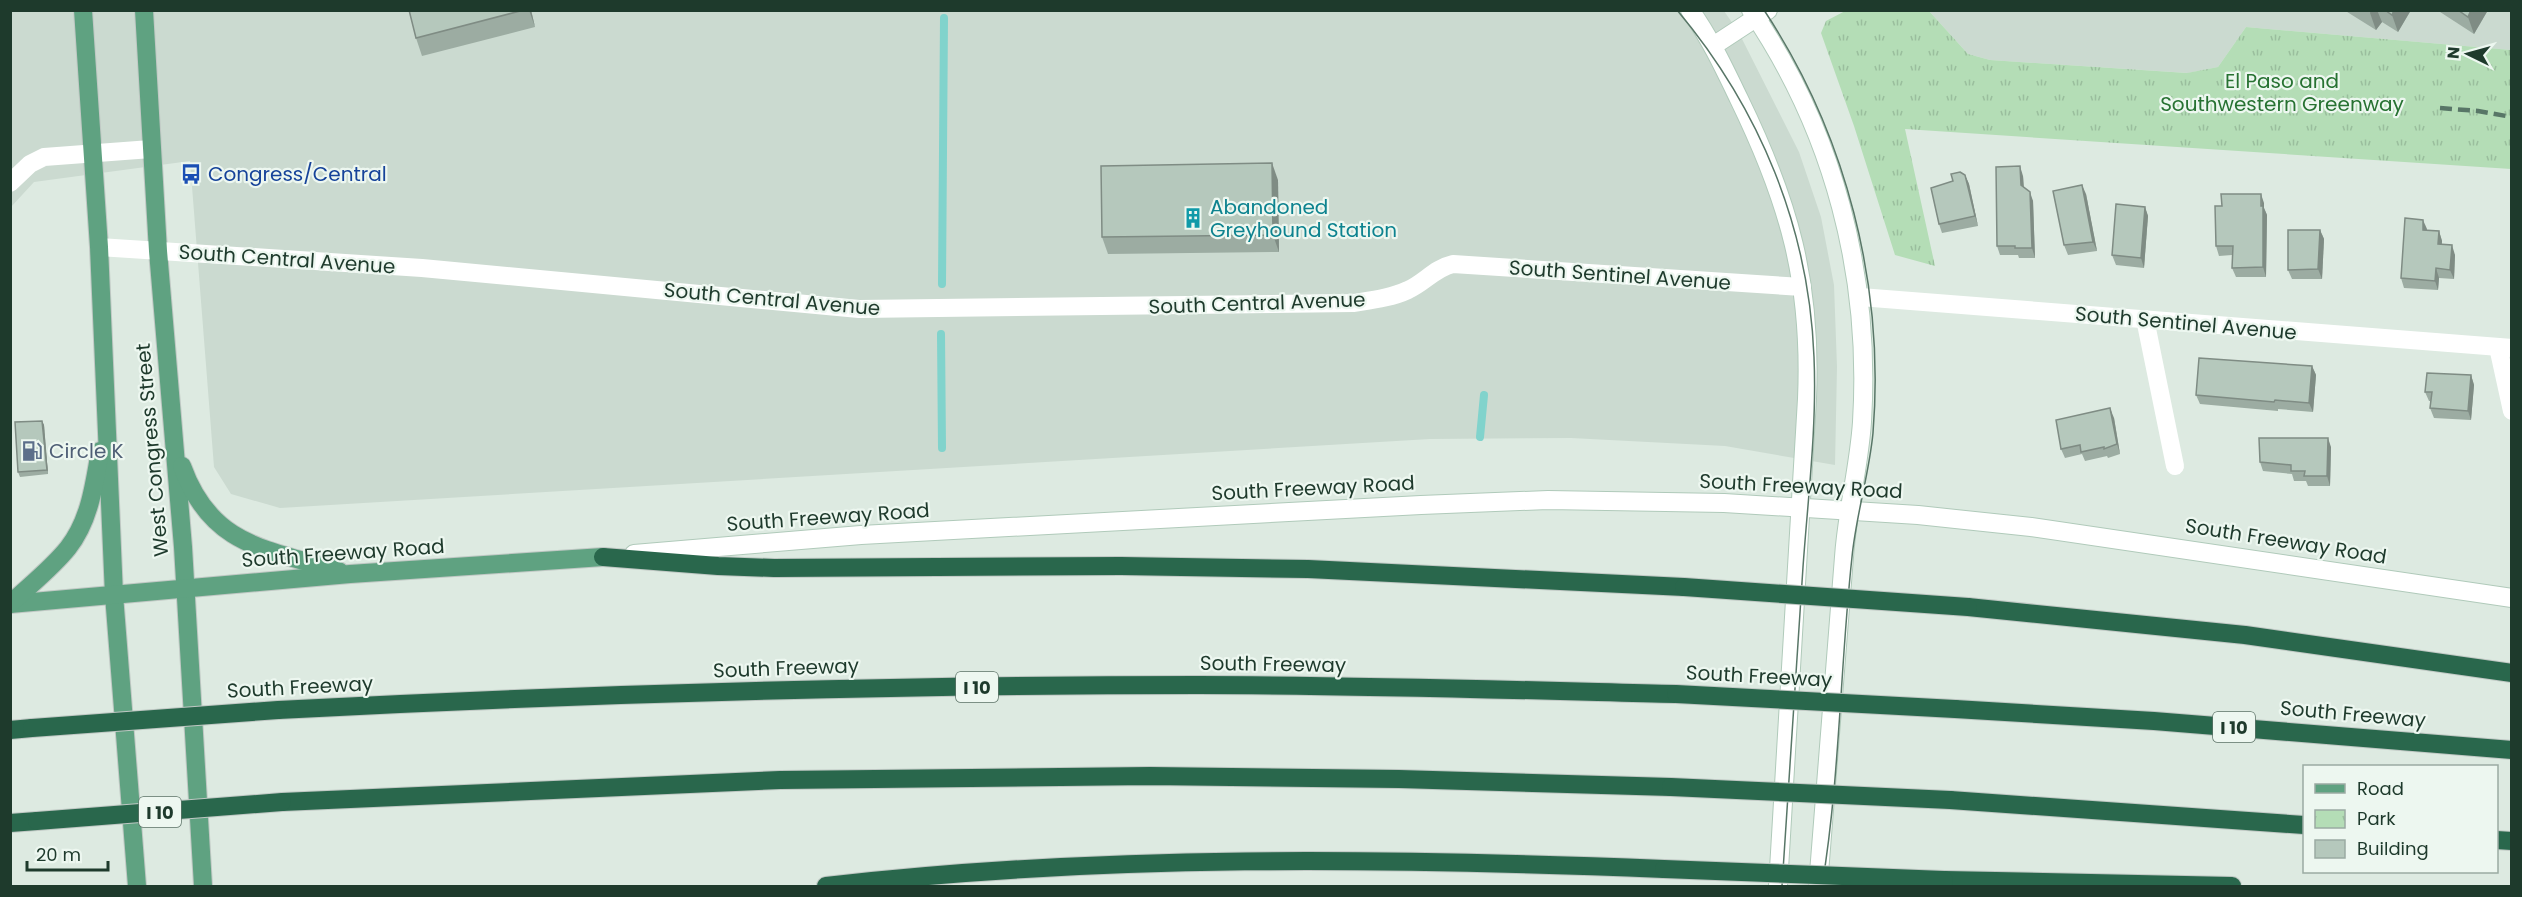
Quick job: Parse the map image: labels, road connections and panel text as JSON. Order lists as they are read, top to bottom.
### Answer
{
  "streets": {
    "highway": ["South Freeway", "I 10"],
    "main road": ["West Congress Street", "South Freeway Road"],
    "street": ["South Central Avenue", "South Sentinel Avenue"]
  },
  "crossings": [
    ["South Central Avenue", "South Sentinel Avenue"],
    ["South Central Avenue", "West Congress Street"],
    ["West Congress Street", "South Freeway Road"]
  ],
  "parks": ["El Paso and Southwestern Greenway"],
  "places": {
    "bus stop": ["Congress/Central"],
    "building": ["Abandoned Greyhound Station"],
    "fuel station": ["Circle K"]
  },
  "legend": ["Road", "Park", "Building"],
  "scale_bar": "20 m",
  "north": "left"
}
